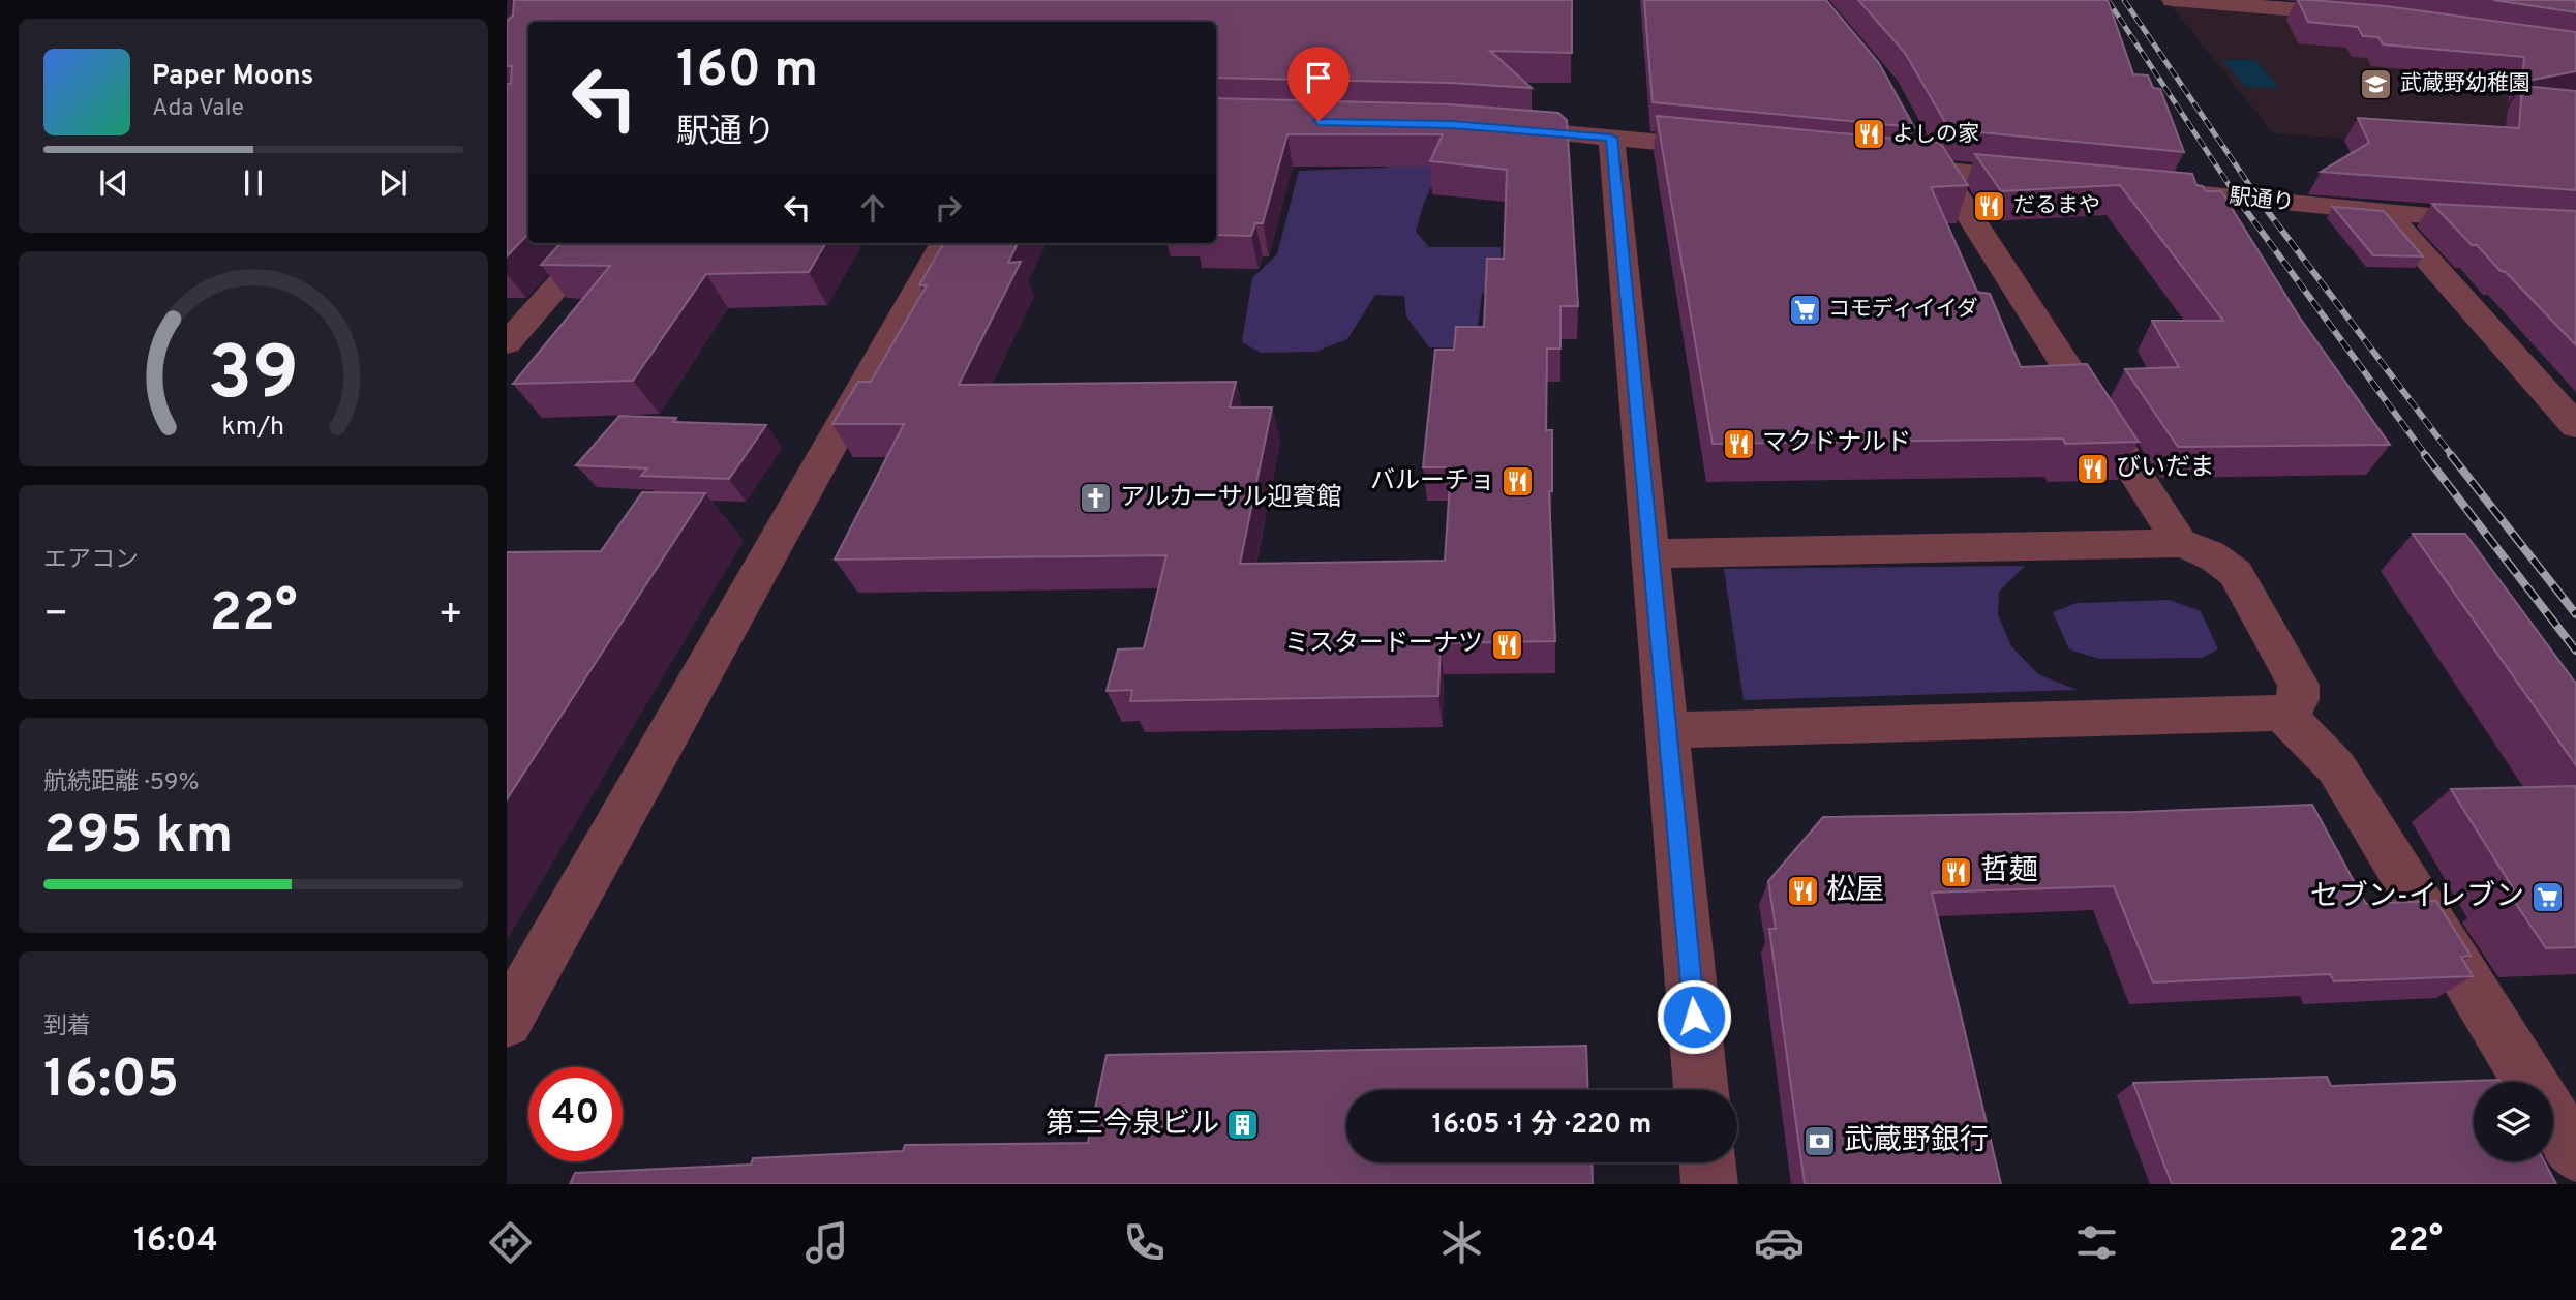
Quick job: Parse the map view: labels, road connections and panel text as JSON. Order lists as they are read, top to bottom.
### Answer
{
  "streets": {
    "street": ["駅通り"]
  },
  "places": {
    "school or university": ["武蔵野幼稚園"],
    "restaurant": [
      "よしの家",
      "だるまや",
      "マクドナルド",
      "びいだま",
      "バルーチョ",
      "ミスタードーナツ",
      "哲麺",
      "松屋"
    ],
    "supermarket": ["コモディイイダ", "セブン-イレブン"],
    "church": ["アルカーサル迎賓館"],
    "building": ["第三今泉ビル"],
    "bank": ["武蔵野銀行"]
  },
  "page": {
    "turn": ["160 m", "駅通り"],
    "song": ["Paper Moons", "Ada Vale"],
    "tile": [
      "エアコン",
      ["航続距離 · 59%", "295 km"],
      ["到着", "16:05"]
    ],
    "heat": ["−", "22°", "+"],
    "limit": "40",
    "trip": "16:05 · 1 分 · 220 m",
    "tabs": ["16:04", "22°"],
    "gauge": ["39", "km/h"]
  }
}
